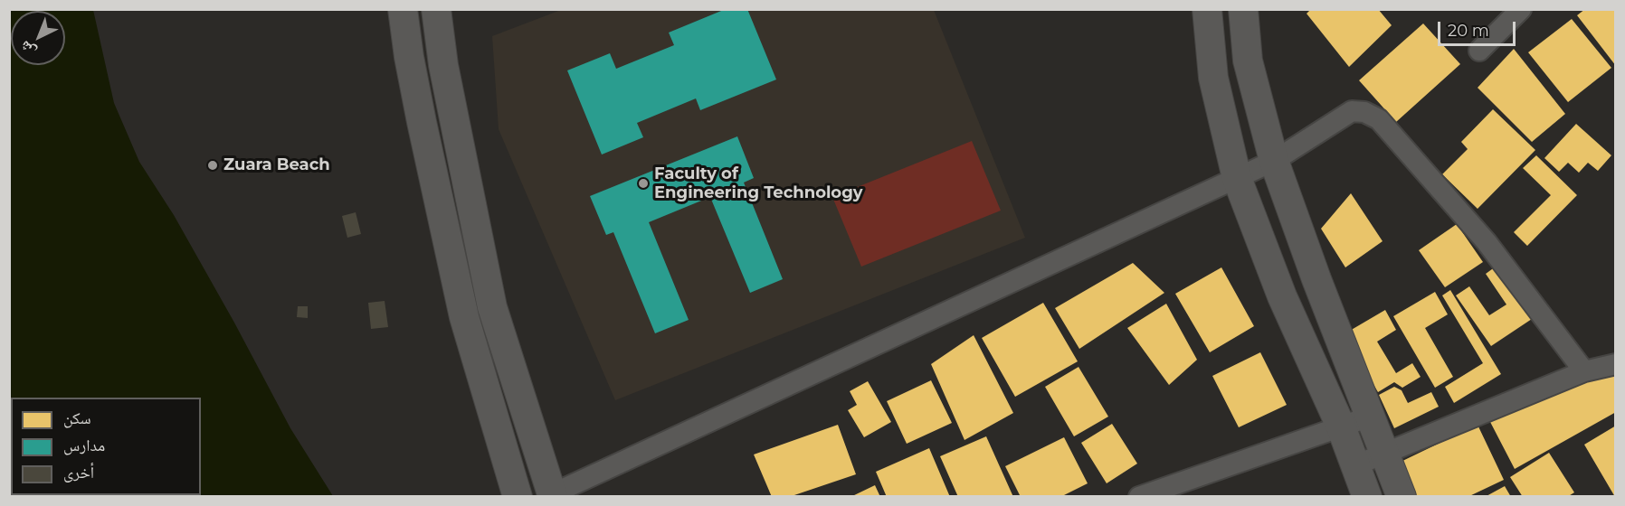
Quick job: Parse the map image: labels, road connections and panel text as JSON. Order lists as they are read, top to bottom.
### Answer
{
  "places": ["Zuara Beach", "Faculty of Engineering Technology"],
  "legend": ["سكن", "مدارس", "أخرى"],
  "scale_bar": "20 m",
  "north": "bottom left"
}
